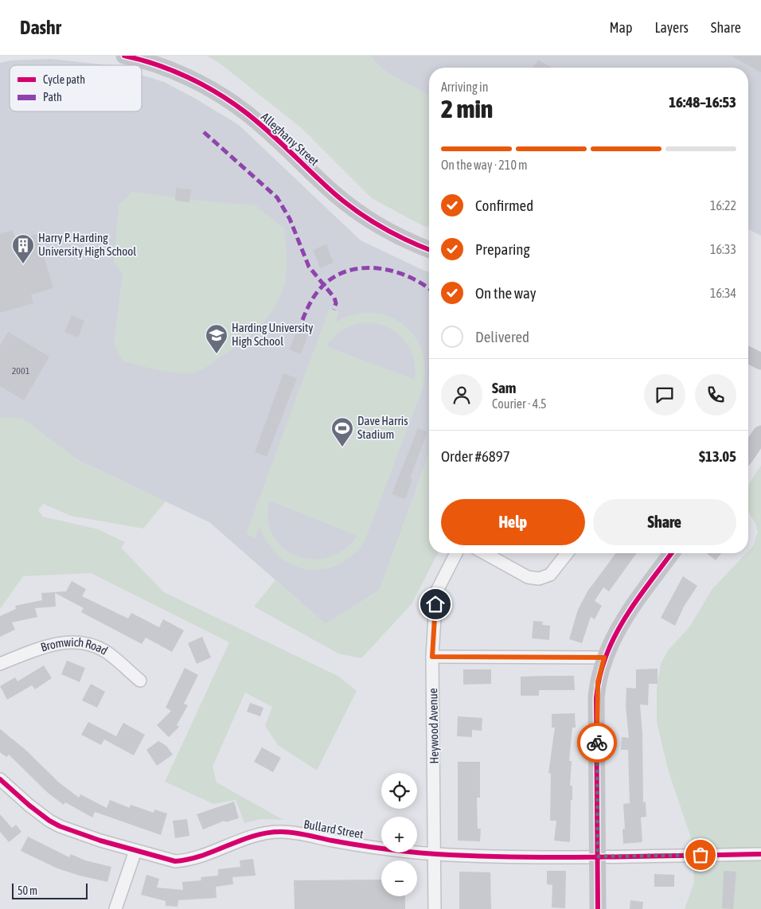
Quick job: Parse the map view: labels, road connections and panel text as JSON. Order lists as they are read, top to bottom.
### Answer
{
  "streets": {
    "street": [
      "Alleghany Street",
      "Bromwich Road",
      "Heywood Avenue",
      "Bullard Street"
    ]
  },
  "crossings": [
    ["Heywood Avenue", "Bullard Street"]
  ],
  "places": {
    "building": ["Harry P. Harding University High School"],
    "school or university": ["Harding University High School"],
    "sports": ["Dave Harris Stadium"]
  },
  "house_numbers": ["2001"],
  "legend": ["Cycle path", "Path"],
  "scale_bar": "50 m",
  "page": {
    "header": "Dashr",
    "nav": ["Map", "Layers", "Share"],
    "heading": ["2 min", "Arriving in", "16:48–16:53"],
    "panel": [
      "Sam",
      "Courier · 4.5",
      "Order #6897",
      "$13.05"
    ],
    "bar": "On the way · 210 m",
    "list": [
      ["Confirmed", "16:22"],
      ["Preparing", "16:33"],
      ["On the way", "16:34"],
      "Delivered"
    ],
    "buttons": ["Help", "Share"],
    "map_buttons": ["+", "−"],
    "scale": "50 m"
  }
}
